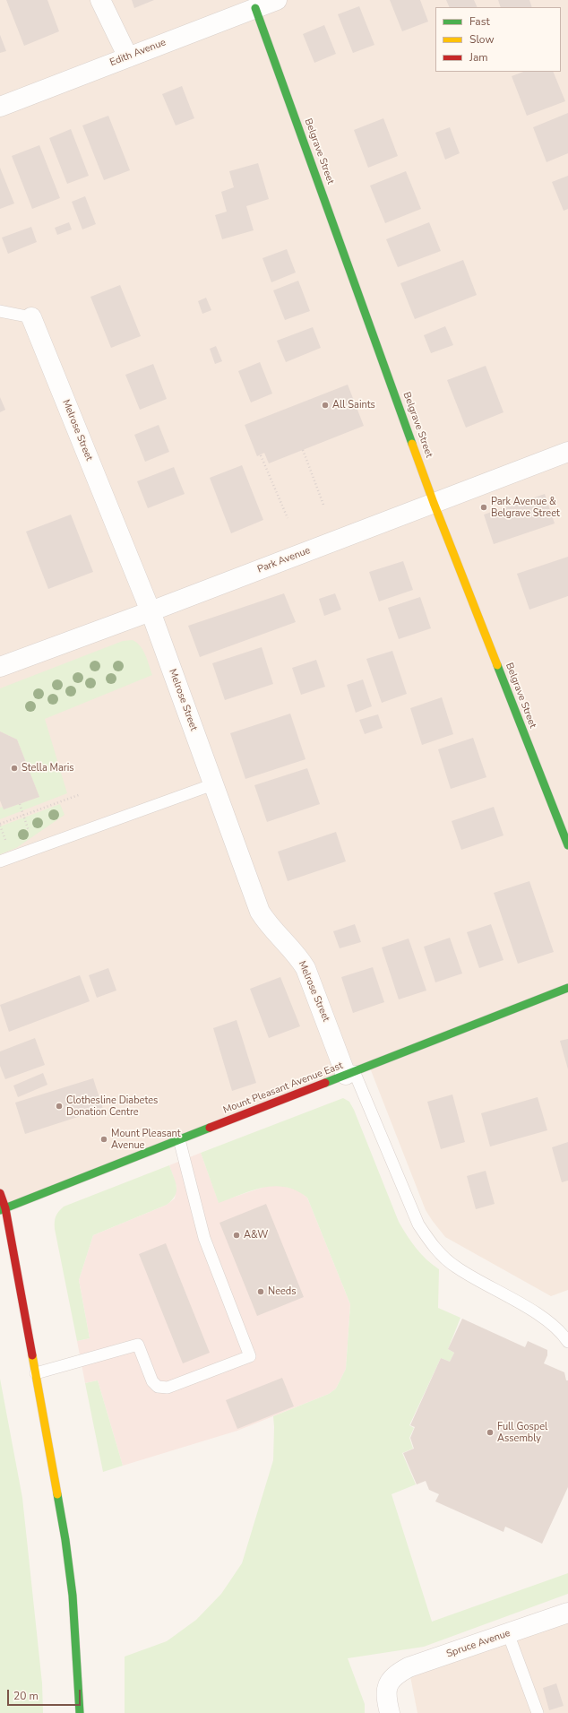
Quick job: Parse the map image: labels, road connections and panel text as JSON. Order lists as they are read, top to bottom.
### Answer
{
  "streets": {
    "street": [
      "Edith Avenue",
      "Belgrave Street",
      "Melrose Street",
      "Park Avenue",
      "Mount Pleasant Avenue East",
      "Spruce Avenue"
    ]
  },
  "crossings": [
    ["Edith Avenue", "Belgrave Street"],
    ["Belgrave Street", "Park Avenue"],
    ["Melrose Street", "Park Avenue"],
    ["Melrose Street", "Mount Pleasant Avenue East"]
  ],
  "places": [
    "All Saints",
    "Park Avenue & Belgrave Street",
    "Stella Maris",
    "Clothesline Diabetes Donation Centre",
    "Mount Pleasant Avenue",
    "A&W",
    "Needs",
    "Full Gospel Assembly"
  ],
  "legend": ["Fast", "Slow", "Jam"],
  "scale_bar": "20 m"
}
